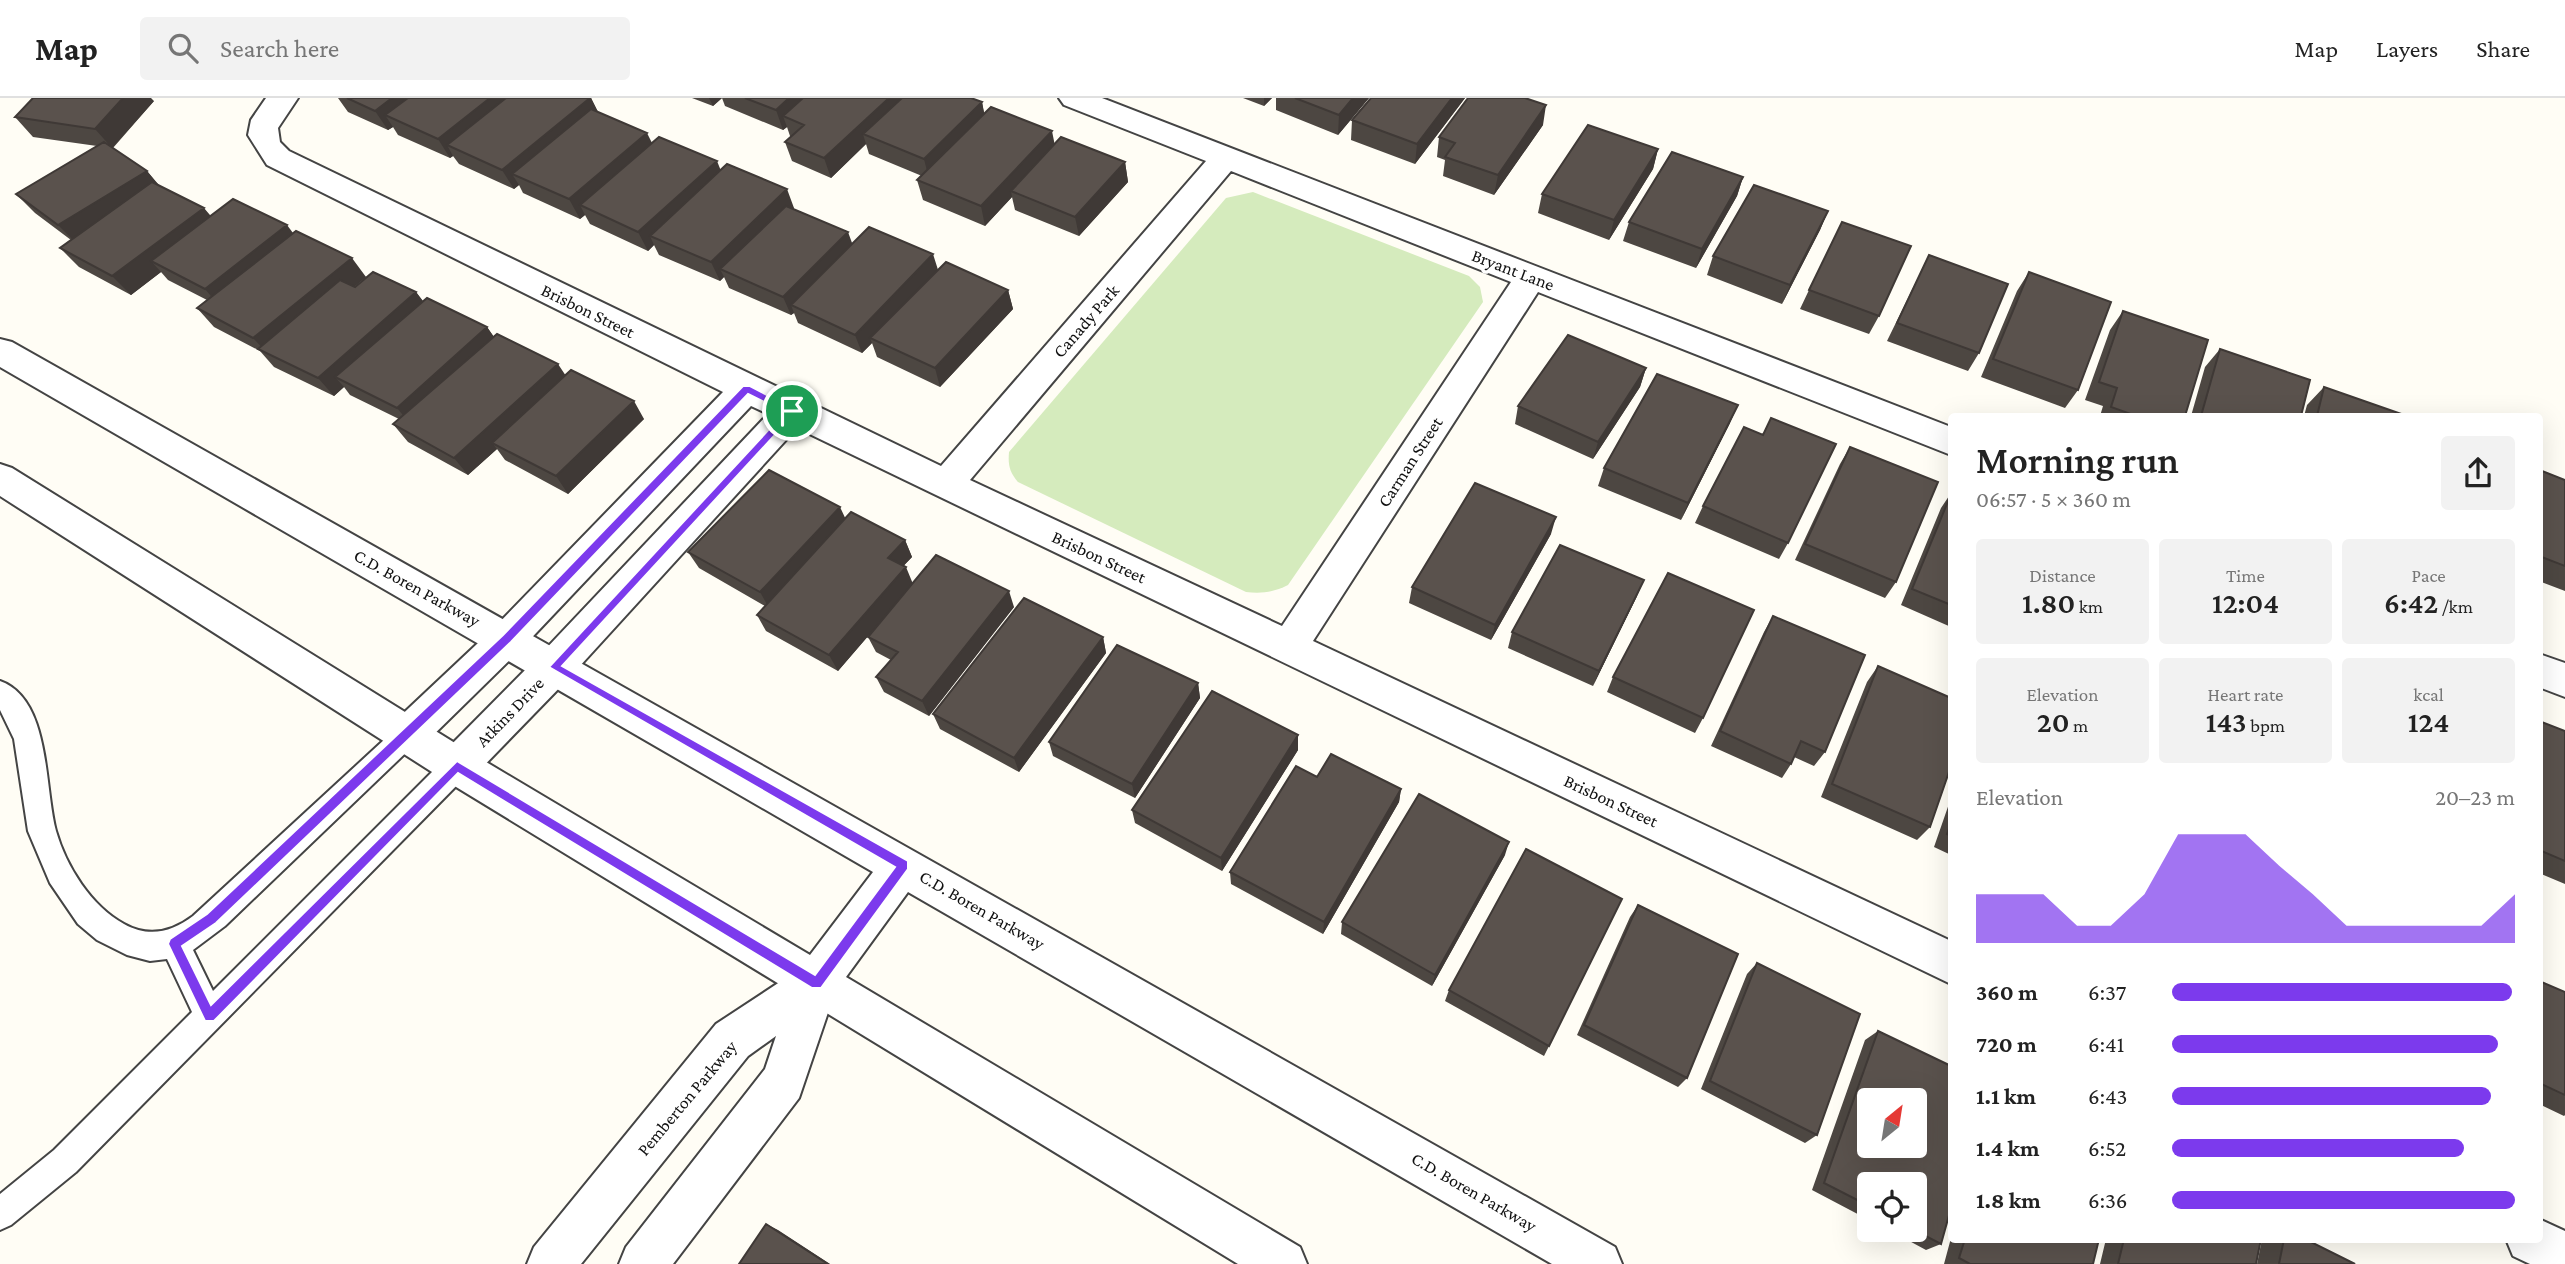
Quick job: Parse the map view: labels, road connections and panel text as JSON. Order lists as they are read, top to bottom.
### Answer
{
  "streets": {
    "street": [
      "Bryant Lane",
      "Brisbon Street",
      "Canady Park",
      "Carman Street",
      "C.D. Boren Parkway",
      "Atkins Drive",
      "Pemberton Parkway"
    ]
  },
  "crossings": [
    ["Bryant Lane", "Canady Park"],
    ["Bryant Lane", "Carman Street"],
    ["Brisbon Street", "Canady Park"],
    ["Brisbon Street", "Carman Street"],
    ["Brisbon Street", "Atkins Drive"],
    ["C.D. Boren Parkway", "Atkins Drive"]
  ],
  "north": "top right",
  "page": {
    "header": "Map",
    "search": "Search here",
    "nav": ["Map", "Layers", "Share"],
    "heading": ["Morning run", "06:57 · 5 × 360 m"],
    "stats": [
      ["Distance", "1.80 km"],
      ["Time", "12:04"],
      ["Pace", "6:42 /km"],
      ["Elevation", "20 m"],
      ["Heart rate", "143 bpm"],
      ["kcal", "124"]
    ],
    "chart": ["Elevation", "20–23 m"],
    "list": [
      {
        "name": "360 m",
        "note": "6:37"
      },
      {
        "name": "720 m",
        "note": "6:41"
      },
      {
        "name": "1.1 km",
        "note": "6:43"
      },
      {
        "name": "1.4 km",
        "note": "6:52"
      },
      {
        "name": "1.8 km",
        "note": "6:36"
      }
    ]
  }
}
